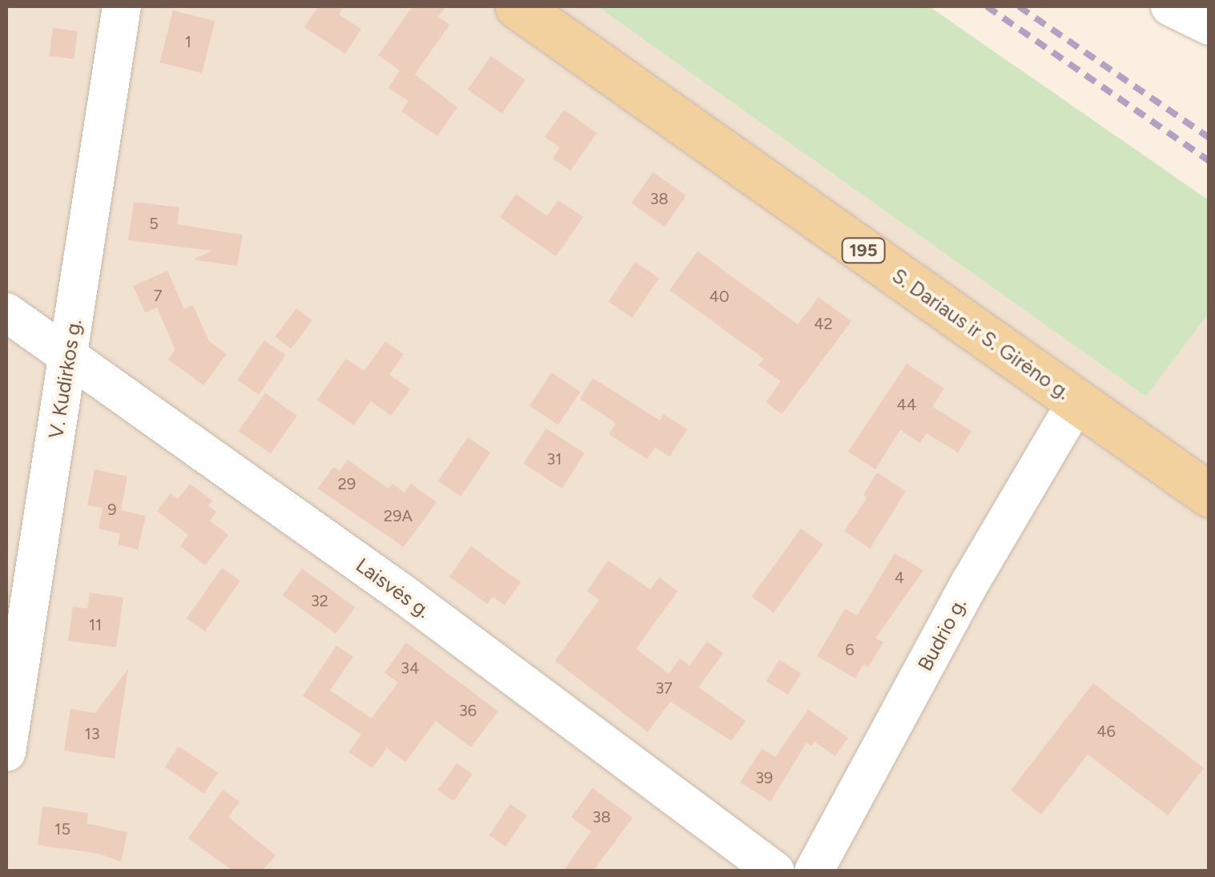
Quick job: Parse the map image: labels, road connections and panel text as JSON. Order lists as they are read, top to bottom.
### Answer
{
  "streets": {
    "main road": ["195", "S. Dariaus ir S. Girėno g."],
    "street": ["V. Kudirkos g.", "Laisvės g.", "Budrio g."]
  },
  "crossings": [
    ["S. Dariaus ir S. Girėno g.", "Budrio g."],
    ["V. Kudirkos g.", "Laisvės g."]
  ],
  "house_numbers": [
    "1",
    "38",
    "5",
    "7",
    "40",
    "42",
    "44",
    "31",
    "29",
    "9",
    "29A",
    "4",
    "32",
    "11",
    "6",
    "34",
    "37",
    "36",
    "46",
    "13",
    "39",
    "38",
    "15"
  ]
}
